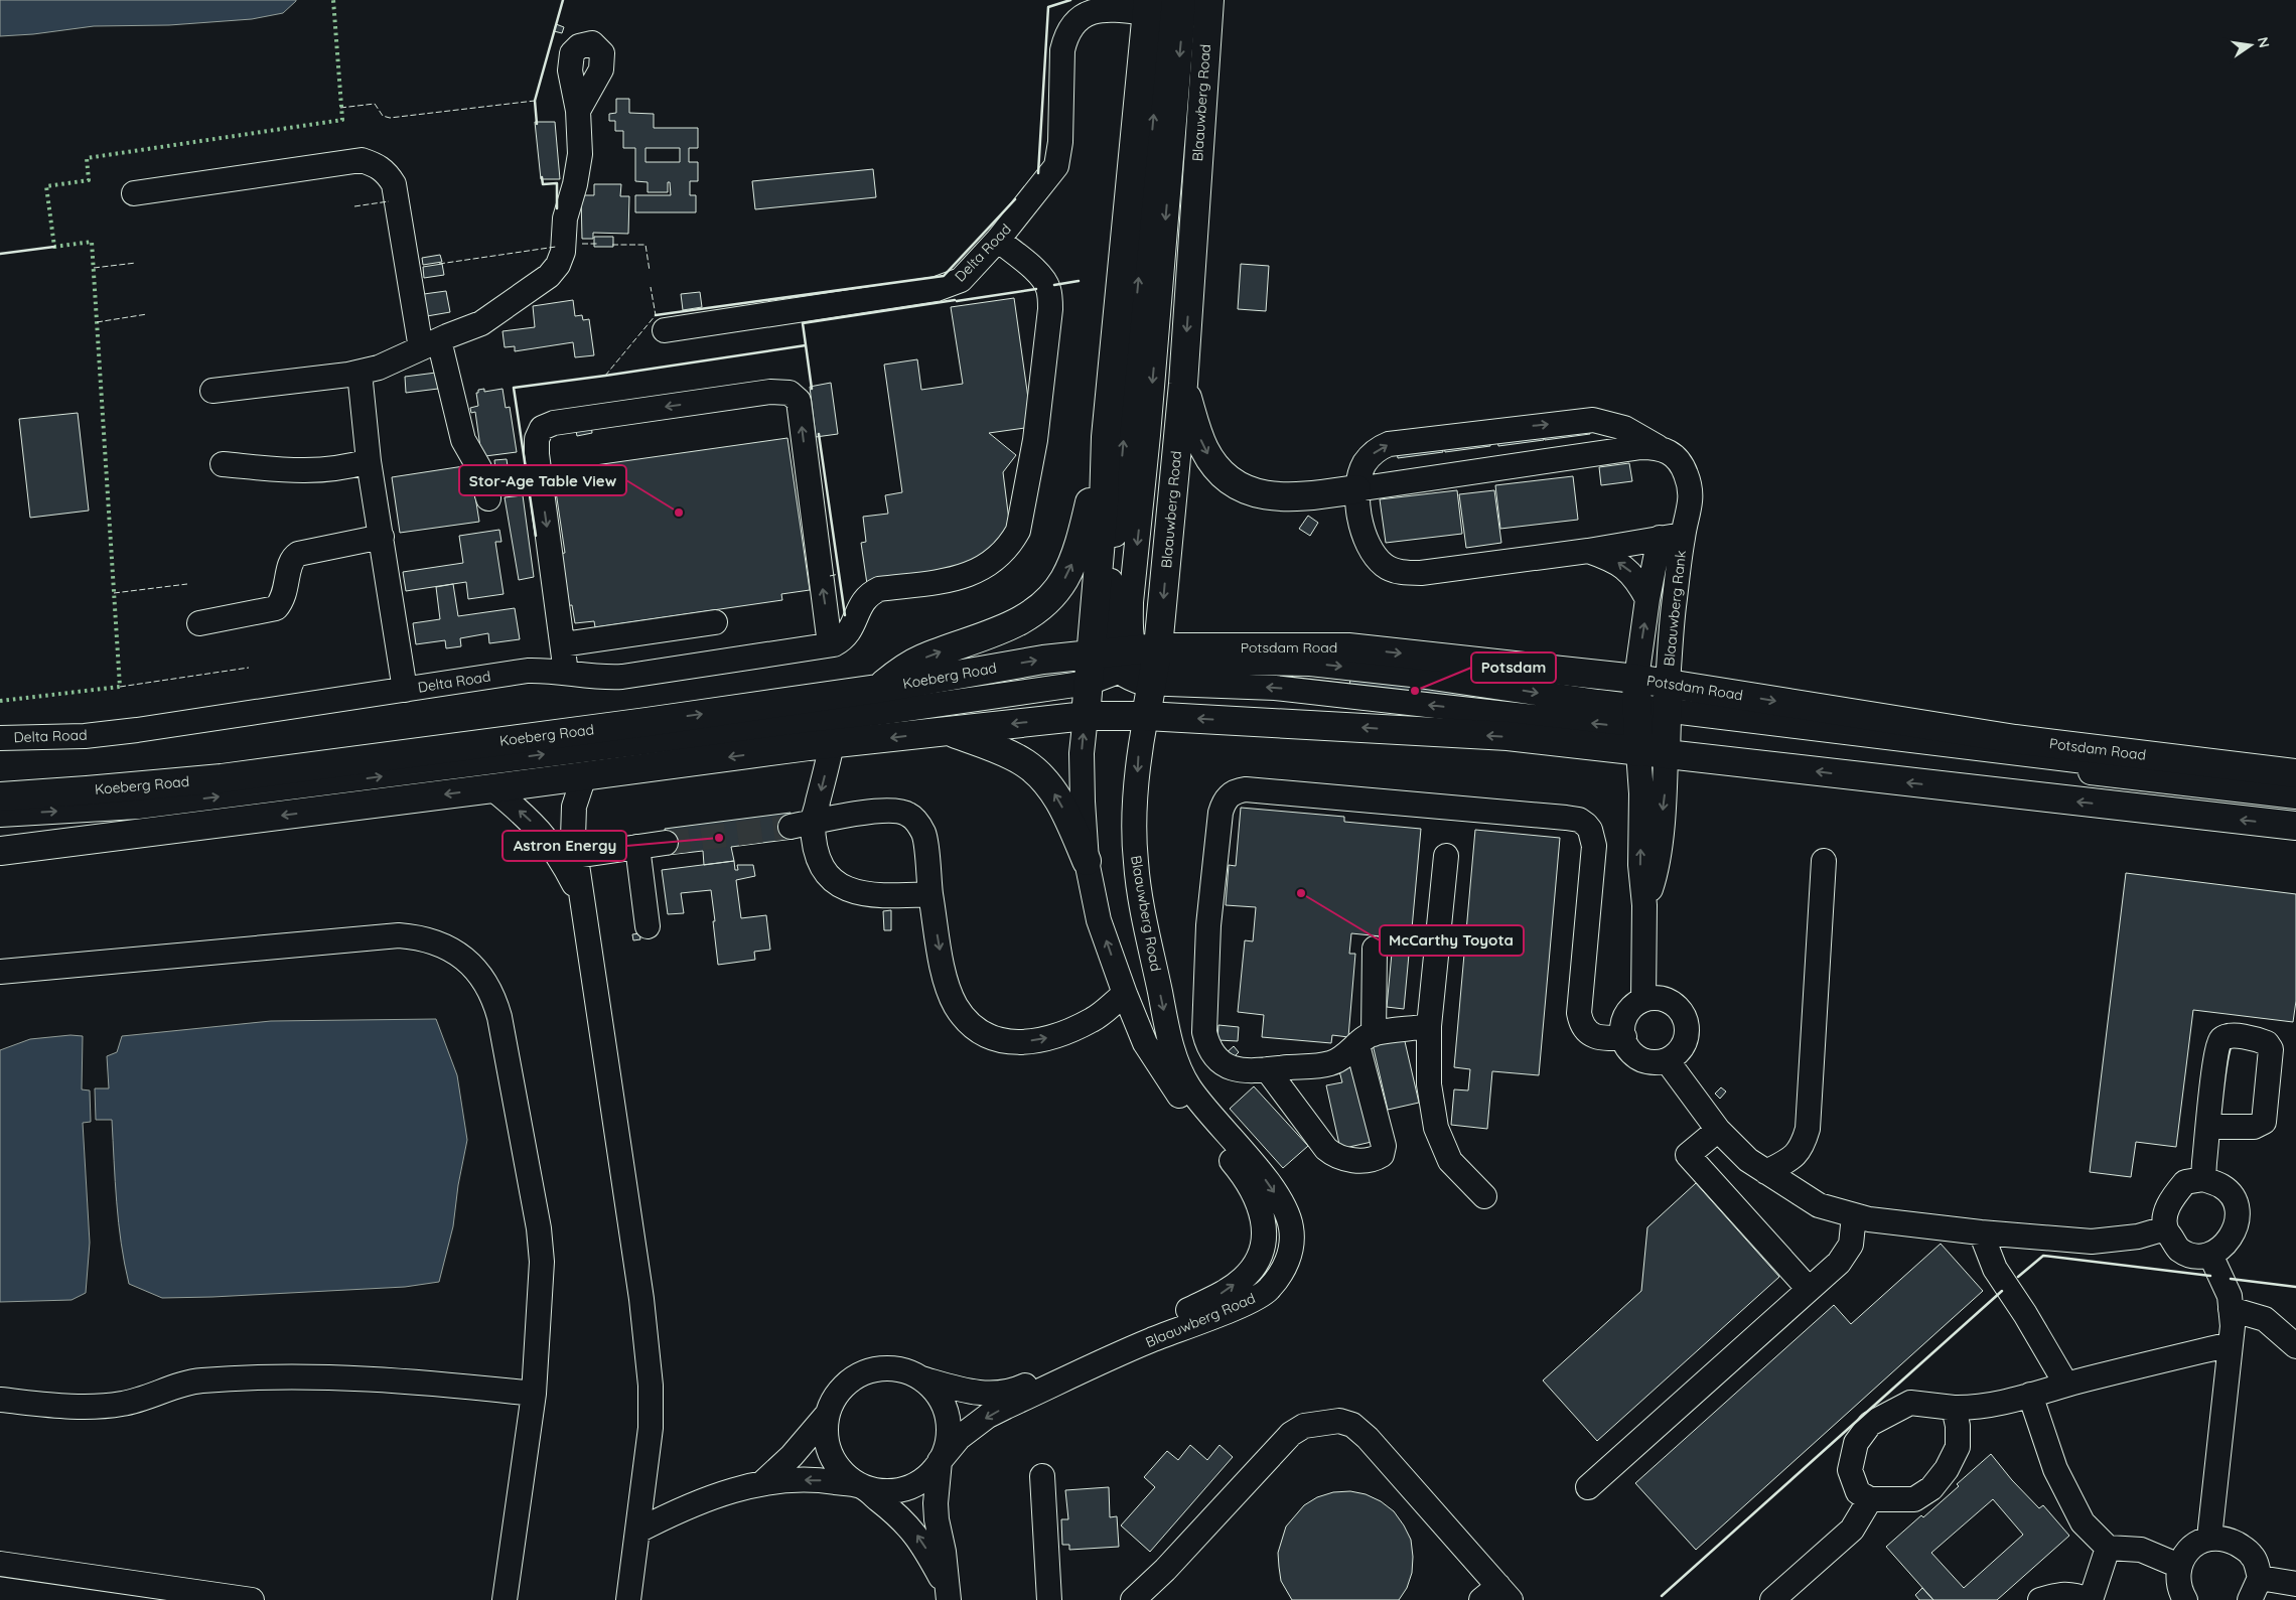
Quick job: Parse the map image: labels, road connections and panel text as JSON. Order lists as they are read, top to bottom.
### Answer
{
  "streets": {
    "main road": ["Blaauwberg Road", "Potsdam Road", "Koeberg Road"],
    "street": ["Delta Road", "Blaauwberg Rank"]
  },
  "crossings": [
    ["Blaauwberg Road", "Delta Road"],
    ["Blaauwberg Road", "Potsdam Road"],
    ["Blaauwberg Road", "Koeberg Road"],
    ["Blaauwberg Rank", "Potsdam Road"],
    ["Potsdam Road", "Koeberg Road"]
  ],
  "places": [
    "Stor-Age Table View",
    "Potsdam",
    "Astron Energy",
    "McCarthy Toyota"
  ],
  "north": "right"
}
